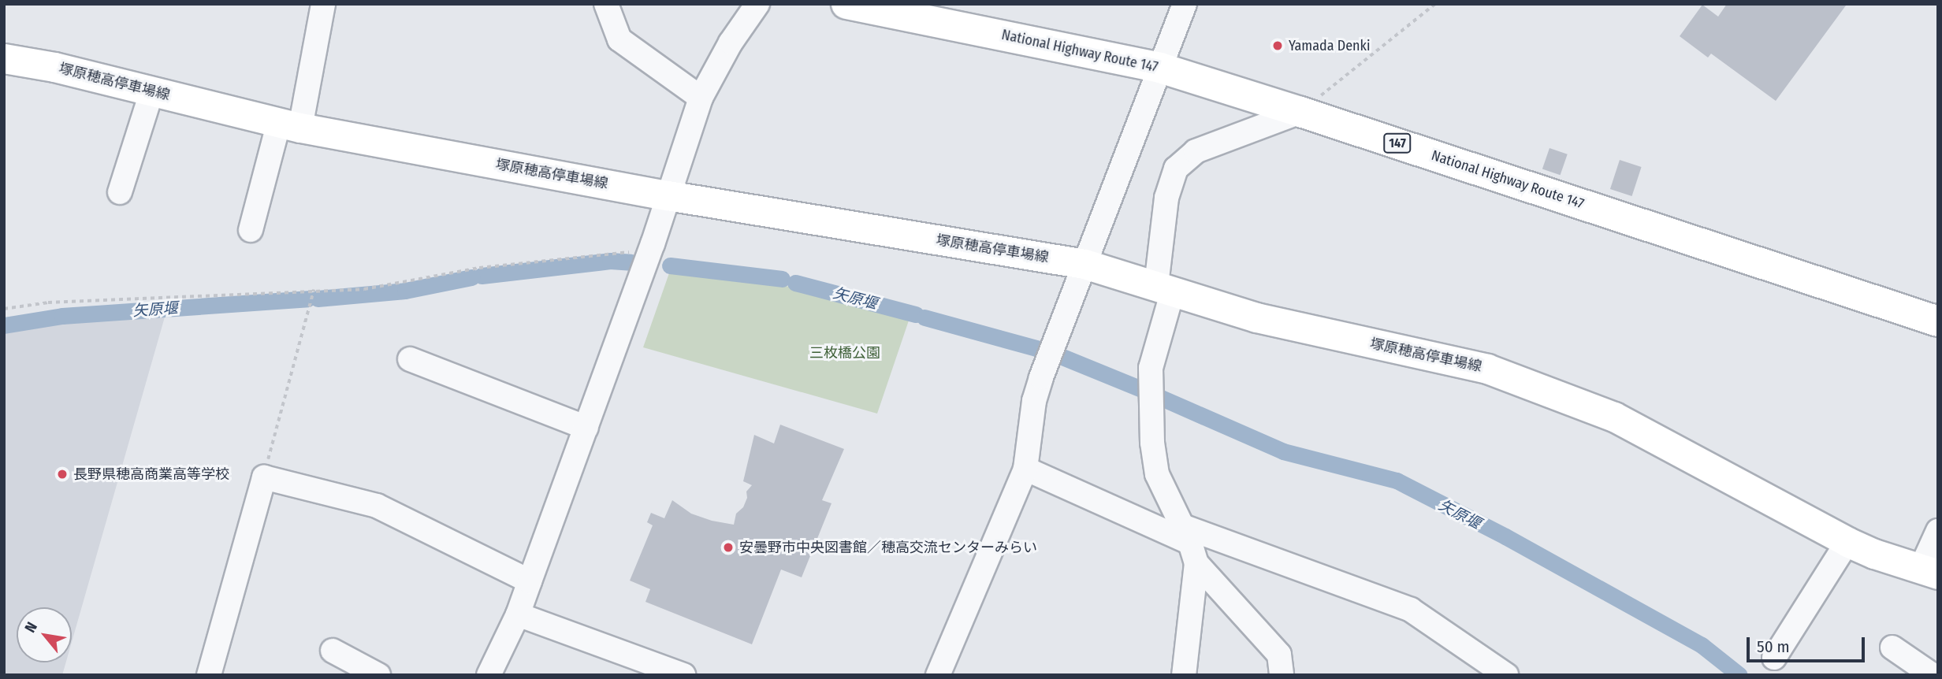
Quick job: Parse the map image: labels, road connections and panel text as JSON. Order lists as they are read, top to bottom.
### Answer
{
  "streets": {
    "highway": ["National Highway Route 147", "147"],
    "main road": ["塚原穂高停車場線"]
  },
  "water": ["矢原堰"],
  "parks": ["三枚橋公園"],
  "places": ["Yamada Denki", "長野県穂高商業高等学校", "安曇野市中央図書館／穂高交流センターみらい"],
  "scale_bar": "50 m",
  "north": "top left"
}
